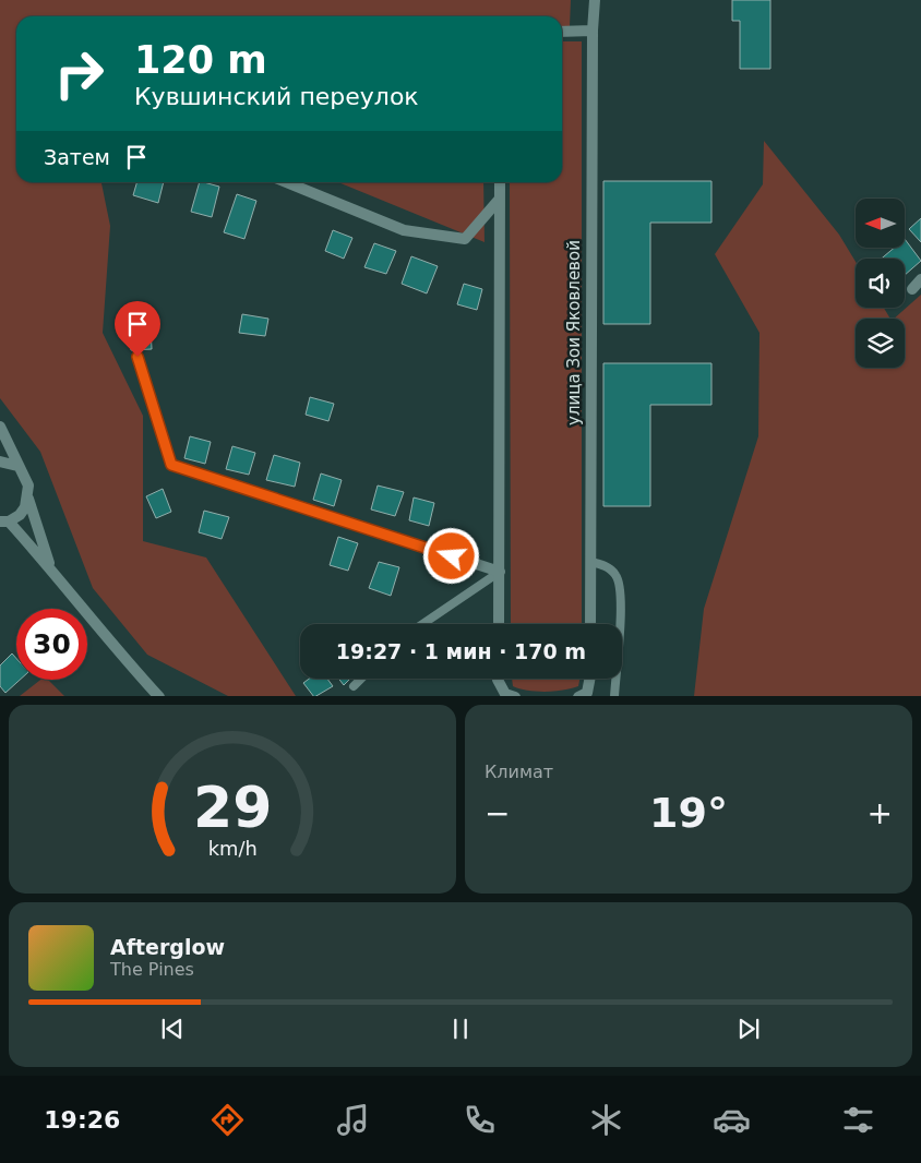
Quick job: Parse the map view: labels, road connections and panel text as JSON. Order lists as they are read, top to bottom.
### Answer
{
  "streets": {
    "street": ["улица Зои Яковлевой"]
  },
  "north": "left",
  "page": {
    "turn": ["120 m", "Кувшинский переулок"],
    "then": "Затем",
    "limit": "30",
    "trip": "19:27 · 1 мин · 170 m",
    "tile": "Климат",
    "heat": ["−", "19°", "+"],
    "song": ["Afterglow", "The Pines"],
    "tabs": "19:26",
    "gauge": ["29", "km/h"]
  }
}
